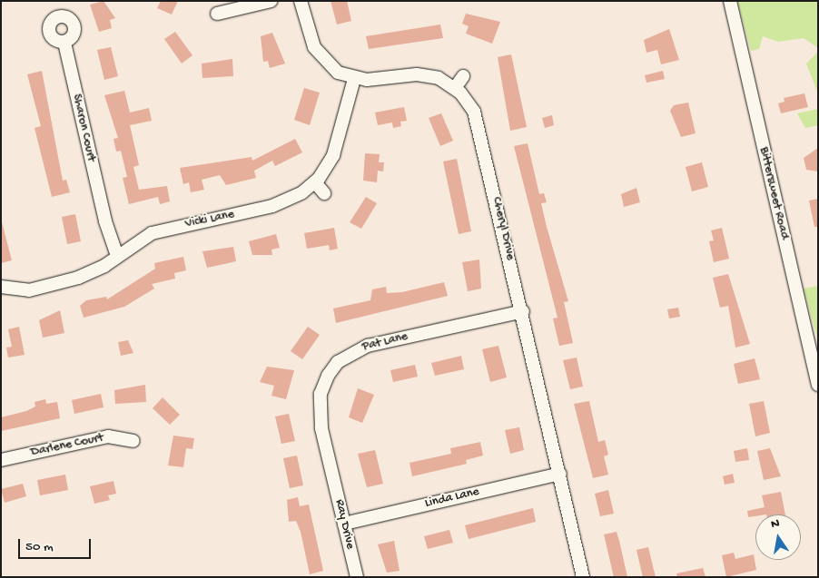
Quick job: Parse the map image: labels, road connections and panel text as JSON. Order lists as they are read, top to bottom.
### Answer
{
  "streets": {
    "street": [
      "Sharon Court",
      "Bittersweet Road",
      "Vicki Lane",
      "Cheryl Drive",
      "Pat Lane",
      "Darlene Court",
      "Linda Lane",
      "Ray Drive"
    ]
  },
  "crossings": [
    ["Sharon Court", "Vicki Lane"],
    ["Vicki Lane", "Cheryl Drive"],
    ["Cheryl Drive", "Pat Lane"],
    ["Cheryl Drive", "Linda Lane"],
    ["Pat Lane", "Ray Drive"],
    ["Linda Lane", "Ray Drive"]
  ],
  "scale_bar": "50 m",
  "north": "top"
}
